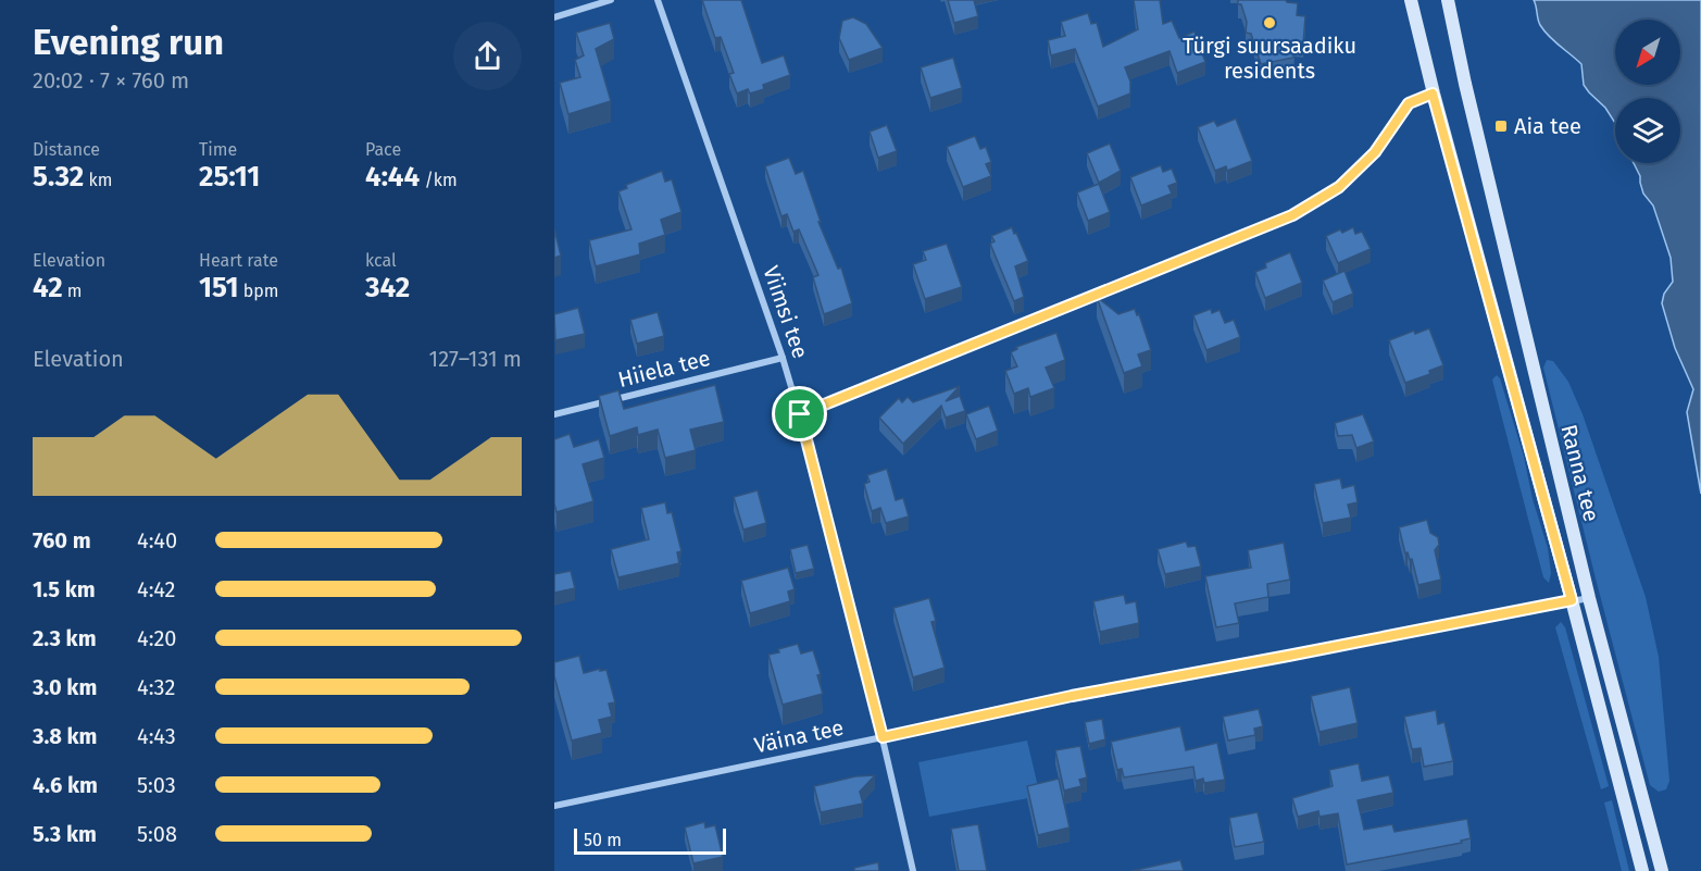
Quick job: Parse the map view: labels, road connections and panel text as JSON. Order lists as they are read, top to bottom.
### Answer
{
  "streets": {
    "main road": ["Ranna tee"],
    "street": ["Viimsi tee", "Hiiela tee", "Väina tee"]
  },
  "crossings": [
    ["Viimsi tee", "Hiiela tee"],
    ["Viimsi tee", "Väina tee"],
    ["Ranna tee", "Väina tee"]
  ],
  "places": {
    "other": ["Türgi suursaadiku residents"],
    "transit": ["Aia tee"]
  },
  "scale_bar": "50 m",
  "north": "bottom left",
  "page": {
    "heading": ["Evening run", "20:02 · 7 × 760 m"],
    "stats": [
      ["Distance", "5.32 km"],
      ["Time", "25:11"],
      ["Pace", "4:44 /km"],
      ["Elevation", "42 m"],
      ["Heart rate", "151 bpm"],
      ["kcal", "342"]
    ],
    "chart": ["Elevation", "127–131 m"],
    "list": [
      {
        "name": "760 m",
        "note": "4:40"
      },
      {
        "name": "1.5 km",
        "note": "4:42"
      },
      {
        "name": "2.3 km",
        "note": "4:20"
      },
      {
        "name": "3.0 km",
        "note": "4:32"
      },
      {
        "name": "3.8 km",
        "note": "4:43"
      },
      {
        "name": "4.6 km",
        "note": "5:03"
      },
      {
        "name": "5.3 km",
        "note": "5:08"
      }
    ],
    "scale": "50 m"
  }
}
